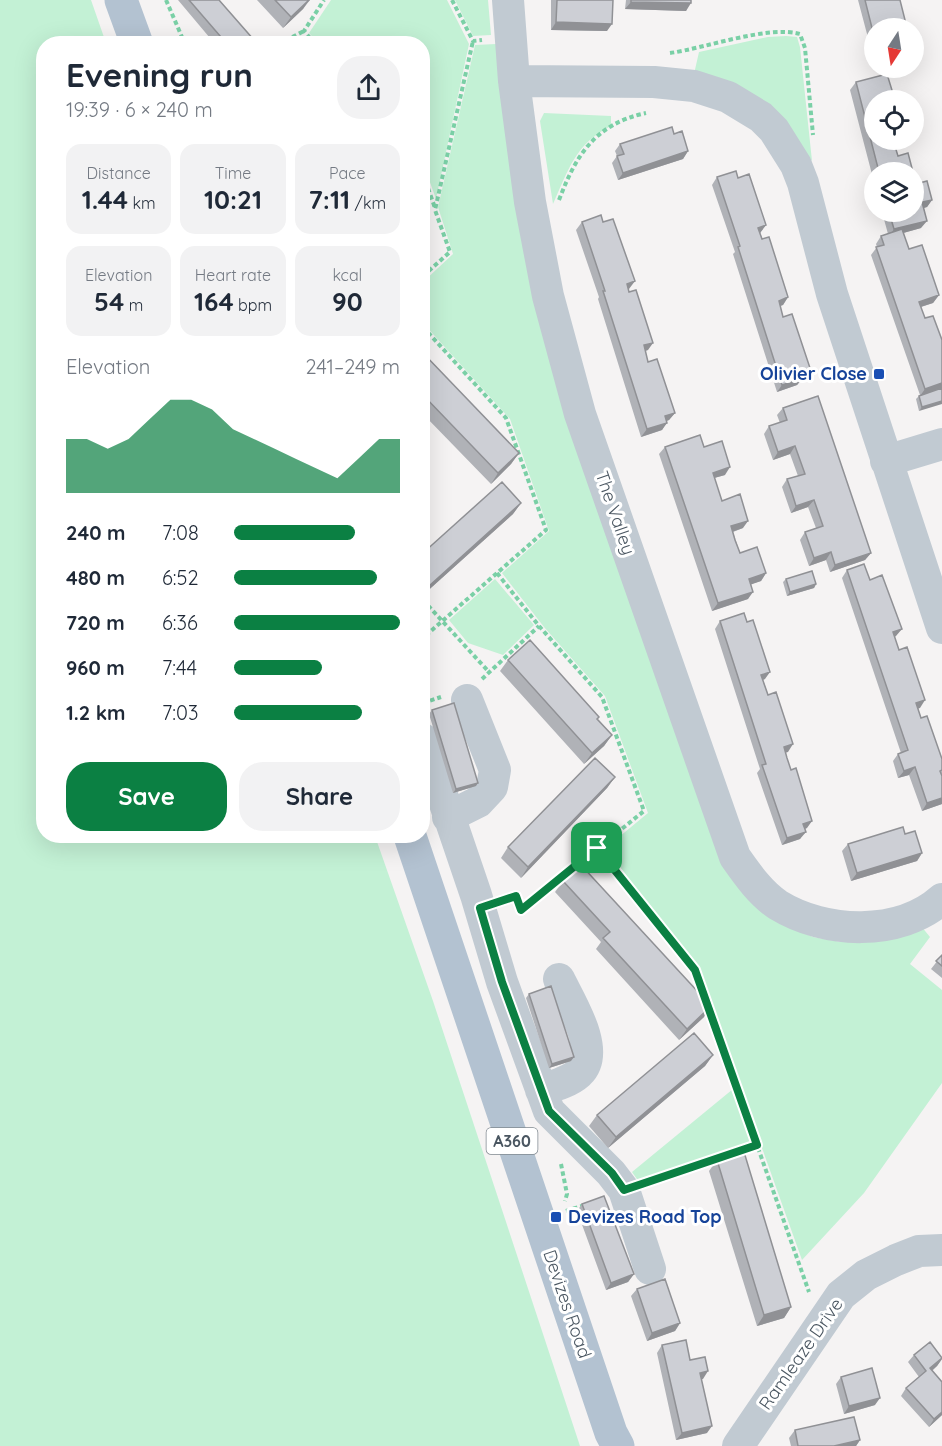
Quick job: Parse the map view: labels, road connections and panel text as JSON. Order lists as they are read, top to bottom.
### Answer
{
  "streets": {
    "main road": ["A360", "Devizes Road"],
    "street": ["The Valley", "Ramleaze Drive"]
  },
  "places": {
    "transit": ["Olivier Close", "Devizes Road Top"]
  },
  "north": "bottom",
  "page": {
    "heading": ["Evening run", "19:39 · 6 × 240 m"],
    "stats": [
      ["Distance", "1.44 km"],
      ["Time", "10:21"],
      ["Pace", "7:11 /km"],
      ["Elevation", "54 m"],
      ["Heart rate", "164 bpm"],
      ["kcal", "90"]
    ],
    "chart": ["Elevation", "241–249 m"],
    "list": [
      {
        "name": "240 m",
        "note": "7:08"
      },
      {
        "name": "480 m",
        "note": "6:52"
      },
      {
        "name": "720 m",
        "note": "6:36"
      },
      {
        "name": "960 m",
        "note": "7:44"
      },
      {
        "name": "1.2 km",
        "note": "7:03"
      }
    ],
    "buttons": ["Save", "Share"]
  }
}
